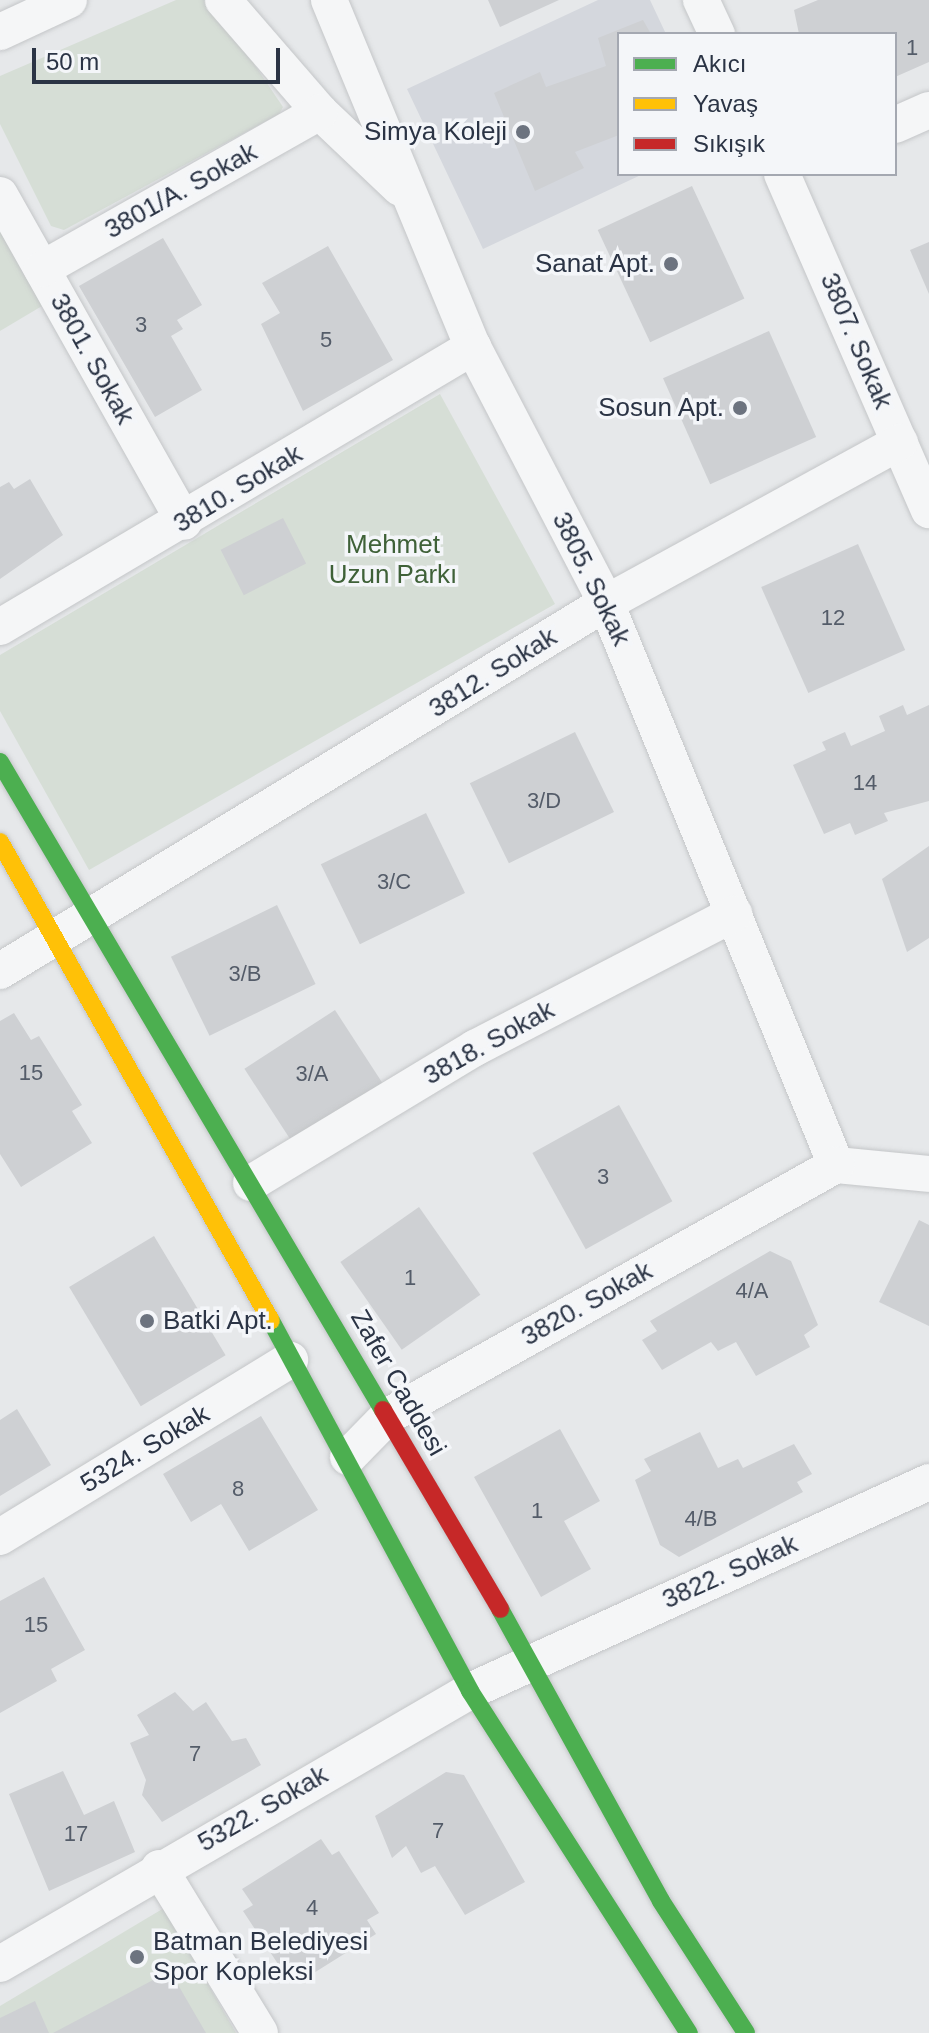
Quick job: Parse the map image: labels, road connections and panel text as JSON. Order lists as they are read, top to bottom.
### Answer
{
  "streets": {
    "main road": ["Zafer Caddesi"],
    "street": [
      "3801/A. Sokak",
      "3807. Sokak",
      "3801. Sokak",
      "3810. Sokak",
      "3805. Sokak",
      "3812. Sokak",
      "3818. Sokak",
      "3820. Sokak",
      "5324. Sokak",
      "3822. Sokak",
      "5322. Sokak"
    ]
  },
  "crossings": [
    ["3801/A. Sokak", "3801. Sokak"],
    ["3807. Sokak", "3812. Sokak"],
    ["3801. Sokak", "3810. Sokak"],
    ["3810. Sokak", "3805. Sokak"],
    ["3805. Sokak", "3812. Sokak"],
    ["3805. Sokak", "3818. Sokak"],
    ["3805. Sokak", "3820. Sokak"],
    ["3812. Sokak", "Zafer Caddesi"],
    ["3818. Sokak", "Zafer Caddesi"],
    ["3820. Sokak", "Zafer Caddesi"],
    ["Zafer Caddesi", "3822. Sokak"],
    ["Zafer Caddesi", "5322. Sokak"],
    ["3822. Sokak", "5322. Sokak"]
  ],
  "parks": ["Mehmet Uzun Parkı"],
  "places": [
    "Simya Koleji",
    "Sanat Apt.",
    "Sosun Apt.",
    "Batki Apt.",
    "Batman Belediyesi Spor Kopleksi"
  ],
  "house_numbers": [
    "1",
    "3",
    "5",
    "12",
    "14",
    "3/D",
    "3/C",
    "3/B",
    "15",
    "3/A",
    "3",
    "1",
    "4/A",
    "8",
    "1",
    "4/B",
    "15",
    "7",
    "7",
    "17",
    "4"
  ],
  "legend": ["Akıcı", "Yavaş", "Sıkışık"],
  "scale_bar": "50 m"
}
